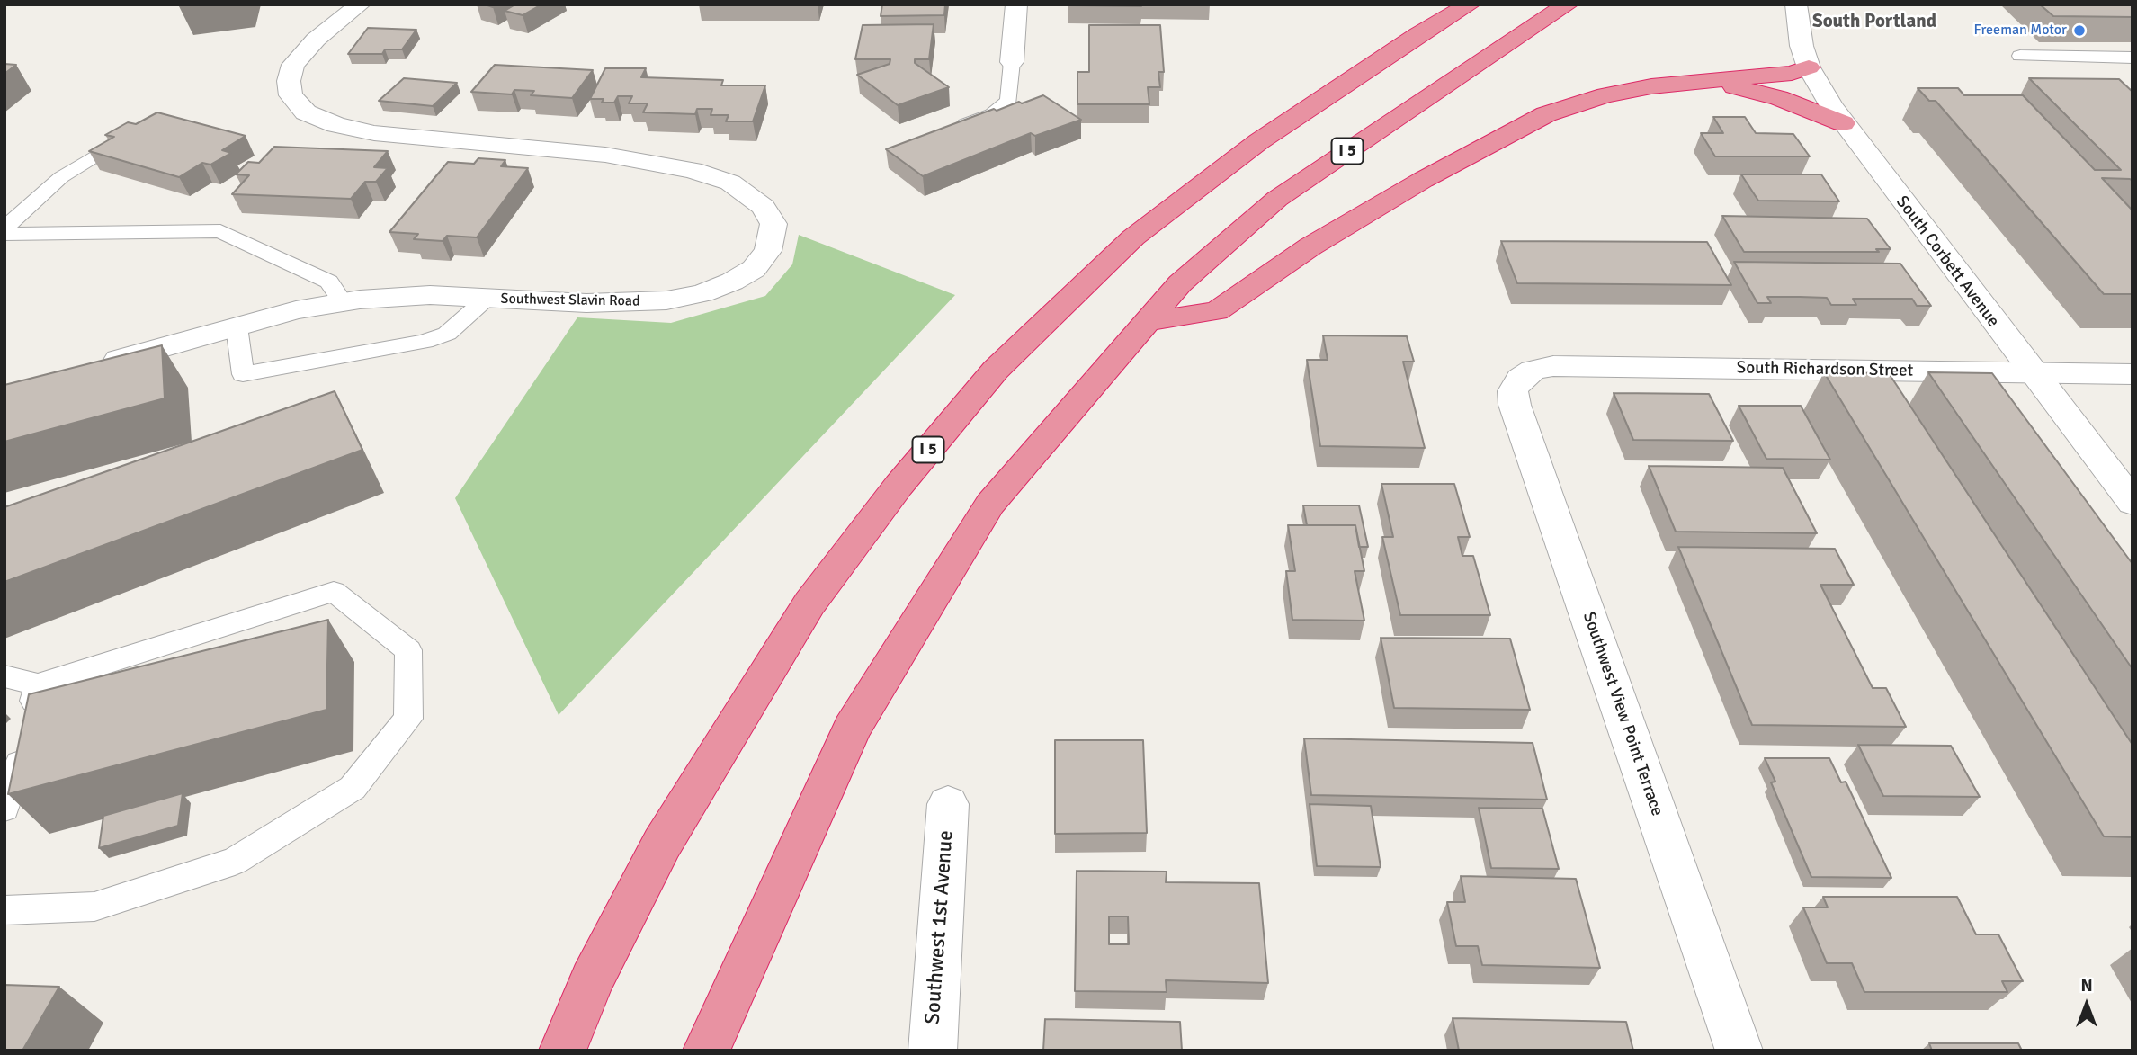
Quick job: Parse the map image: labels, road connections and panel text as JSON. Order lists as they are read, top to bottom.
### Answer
{
  "streets": {
    "highway": ["I 5"],
    "street": [
      "South Corbett Avenue",
      "Southwest Slavin Road",
      "South Richardson Street",
      "Southwest View Point Terrace",
      "Southwest 1st Avenue"
    ]
  },
  "crossings": [
    ["South Corbett Avenue", "South Richardson Street"],
    ["South Richardson Street", "Southwest View Point Terrace"]
  ],
  "districts": ["South Portland"],
  "places": ["Freeman Motor"],
  "north": "top"
}
